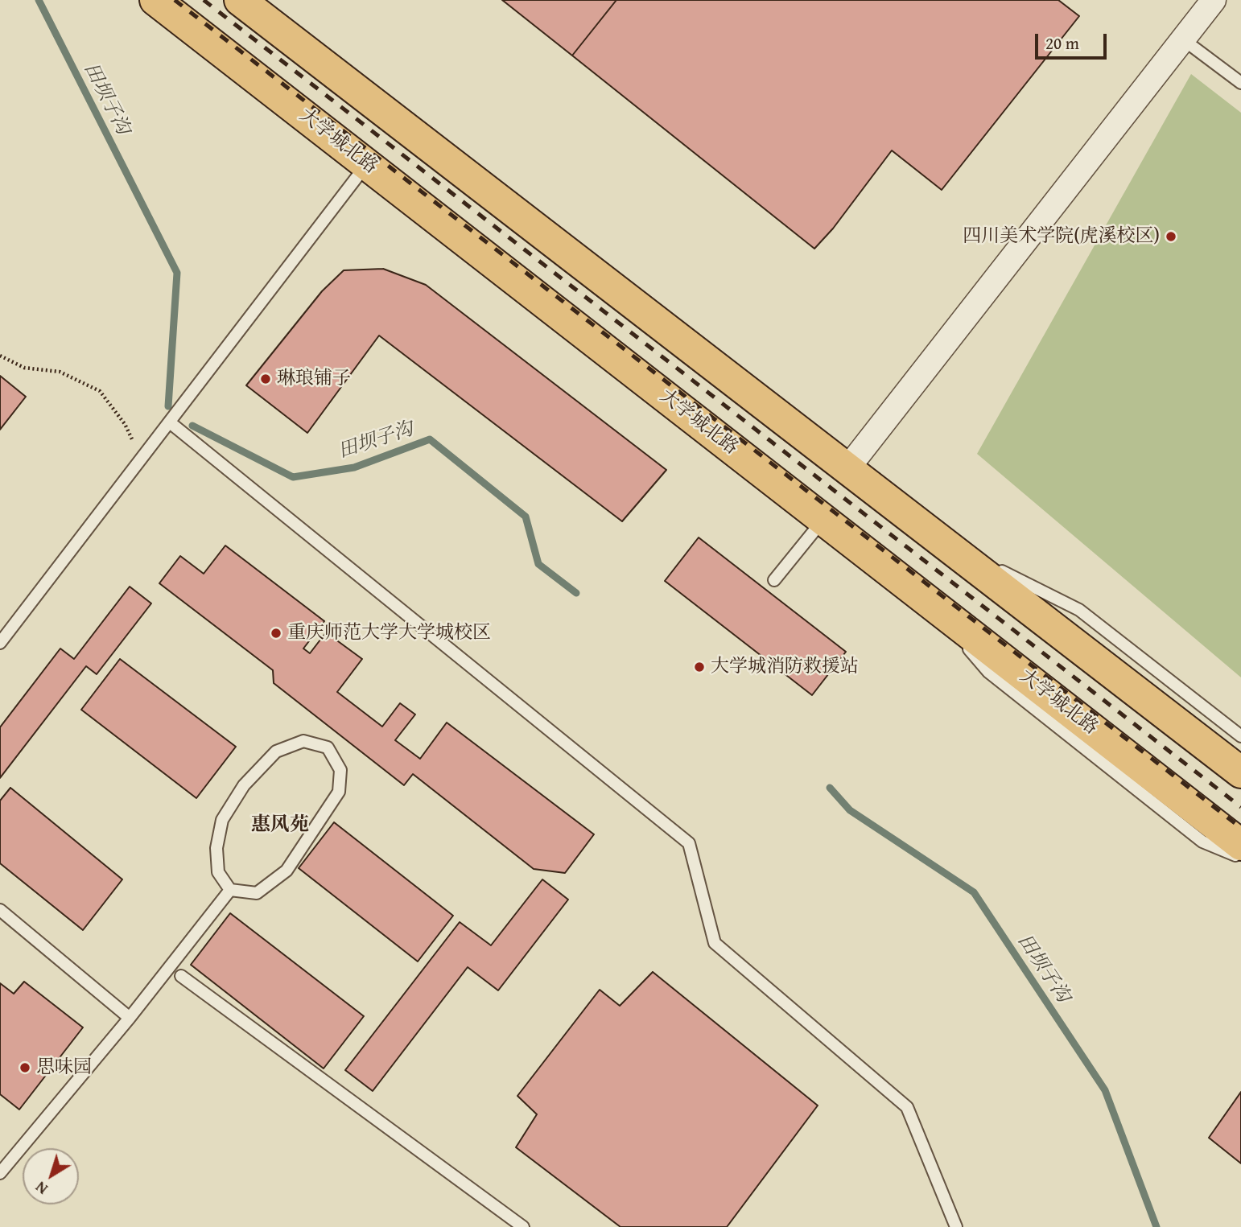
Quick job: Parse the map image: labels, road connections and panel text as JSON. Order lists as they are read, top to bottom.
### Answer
{
  "streets": {
    "main road": ["大学城北路"]
  },
  "districts": ["惠风苑"],
  "water": ["田坝子沟"],
  "places": [
    "四川美术学院(虎溪校区)",
    "琳琅铺子",
    "重庆师范大学大学城校区",
    "大学城消防救援站",
    "思味园"
  ],
  "scale_bar": "20 m",
  "north": "bottom left"
}
